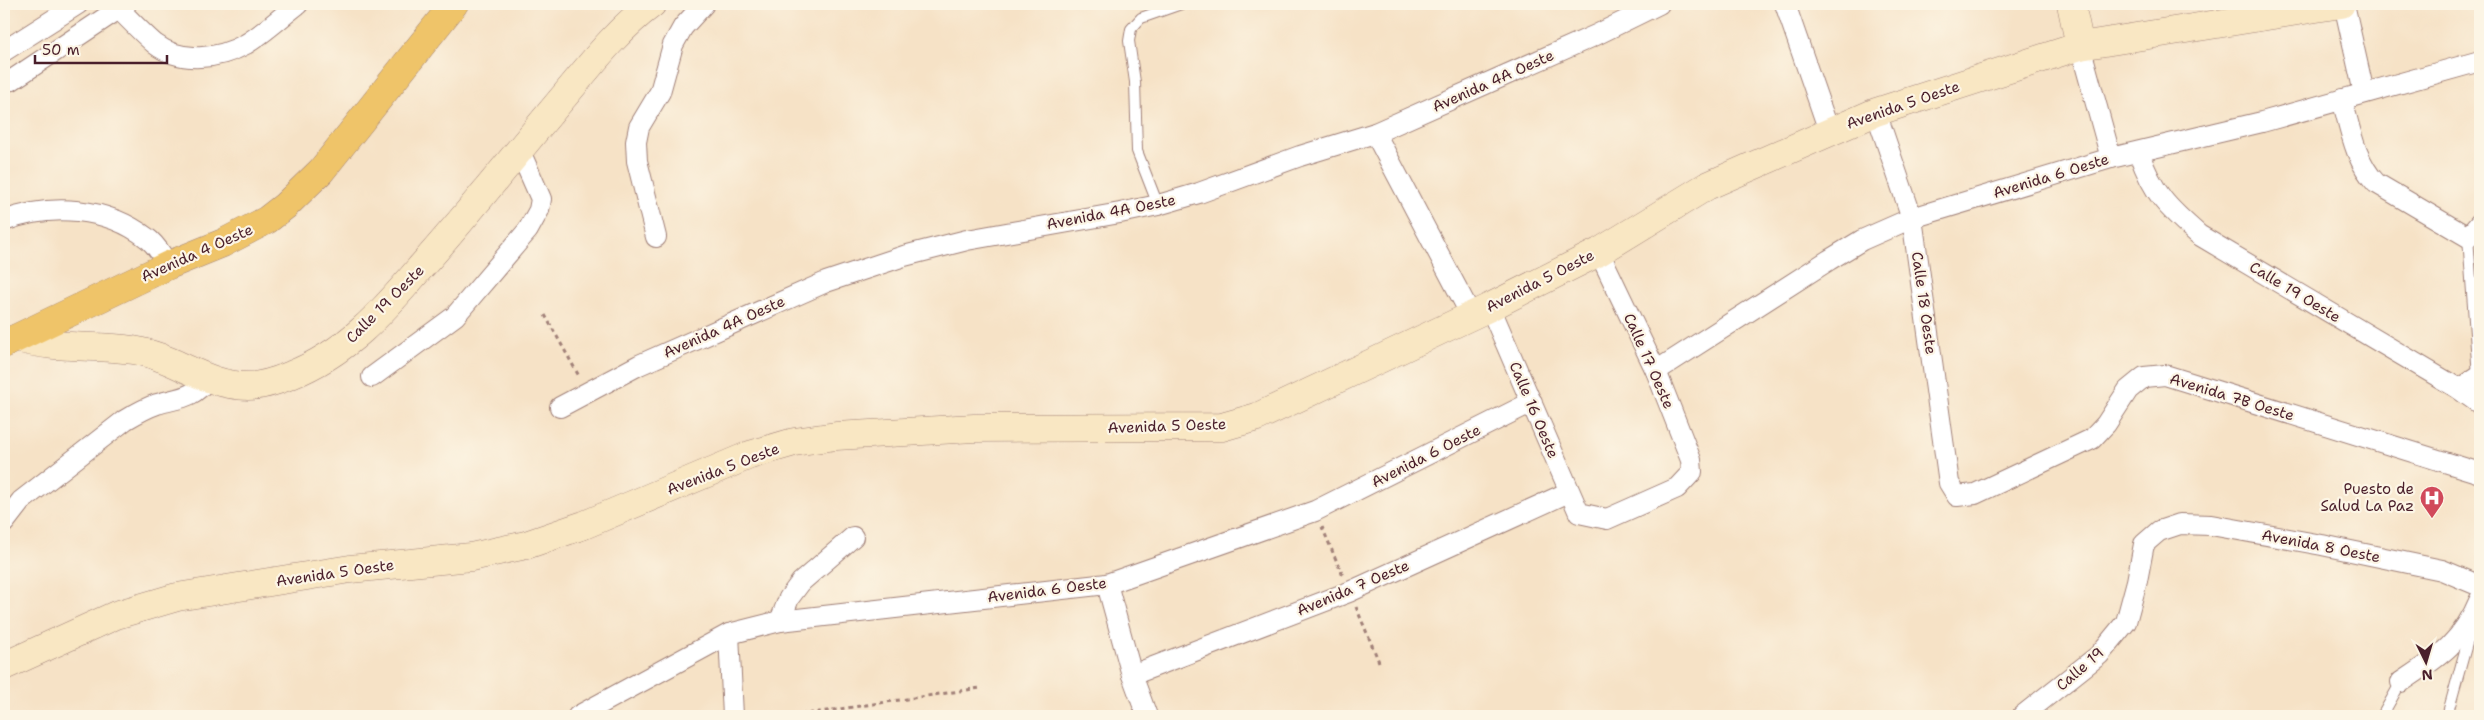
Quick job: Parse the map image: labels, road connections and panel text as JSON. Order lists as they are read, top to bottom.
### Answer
{
  "streets": {
    "main road": ["Avenida 4 Oeste"],
    "street": [
      "Avenida 4A Oeste",
      "Avenida 5 Oeste",
      "Avenida 6 Oeste",
      "Calle 19 Oeste",
      "Calle 18 Oeste",
      "Calle 17 Oeste",
      "Avenida 7B Oeste",
      "Calle 16 Oeste",
      "Avenida 8 Oeste",
      "Avenida 7 Oeste",
      "Calle 19"
    ]
  },
  "crossings": [
    ["Avenida 4A Oeste", "Calle 16 Oeste"],
    ["Avenida 5 Oeste", "Calle 18 Oeste"],
    ["Avenida 5 Oeste", "Calle 17 Oeste"],
    ["Avenida 5 Oeste", "Calle 16 Oeste"],
    ["Avenida 6 Oeste", "Calle 19 Oeste"],
    ["Avenida 6 Oeste", "Calle 18 Oeste"],
    ["Avenida 6 Oeste", "Calle 17 Oeste"],
    ["Avenida 6 Oeste", "Calle 16 Oeste"],
    ["Avenida 4 Oeste", "Calle 19 Oeste"],
    ["Calle 18 Oeste", "Avenida 7B Oeste"],
    ["Calle 17 Oeste", "Calle 16 Oeste"],
    ["Calle 16 Oeste", "Avenida 7 Oeste"],
    ["Avenida 8 Oeste", "Calle 19"]
  ],
  "places": {
    "hospital": ["Puesto de Salud La Paz"]
  },
  "scale_bar": "50 m",
  "north": "bottom"
}
